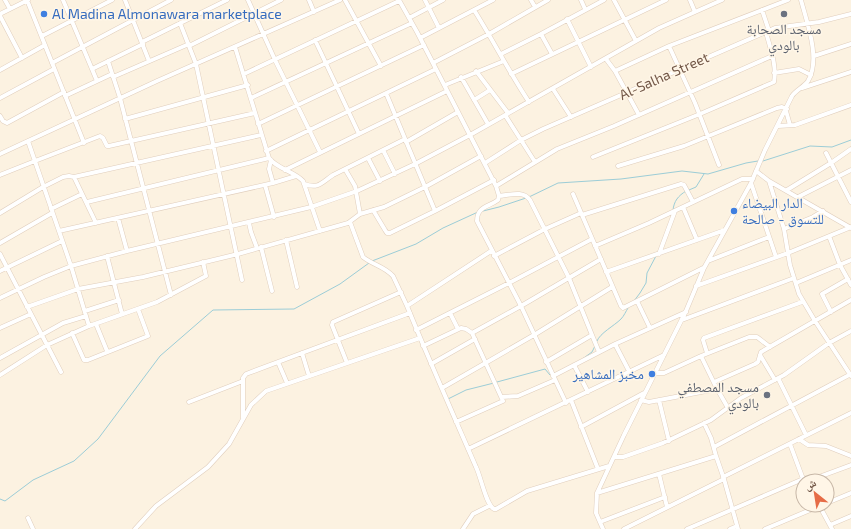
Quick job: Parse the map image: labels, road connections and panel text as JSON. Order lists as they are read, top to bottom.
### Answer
{
  "streets": {
    "street": ["Al-Salha Street"]
  },
  "places": [
    "Al Madina Almonawara marketplace",
    "مسجد الصحابة بالودي",
    "الدار البيضاء للتسوق - صالحة",
    "مخبز المشاهير",
    "مسجد المصطفي بالودي"
  ],
  "north": "top left"
}
